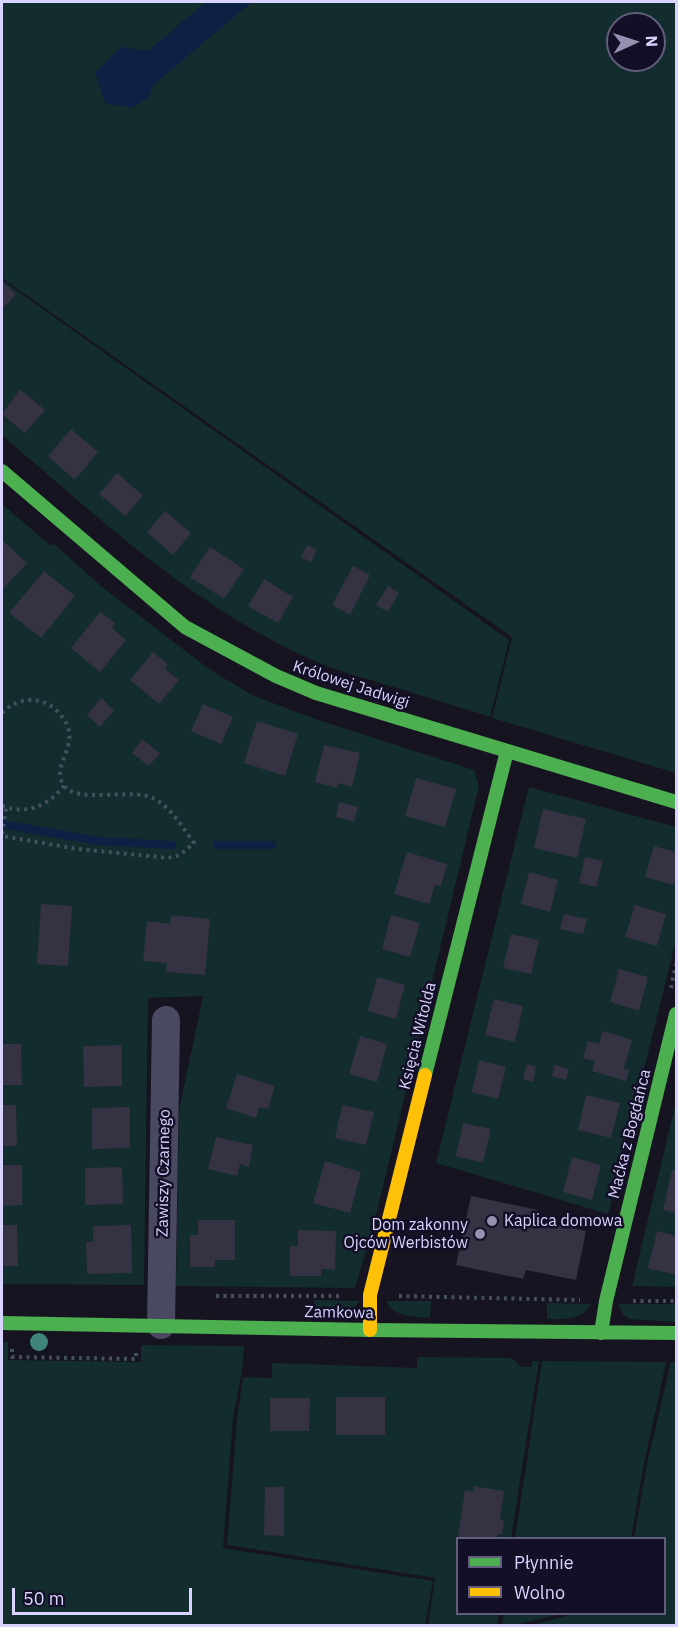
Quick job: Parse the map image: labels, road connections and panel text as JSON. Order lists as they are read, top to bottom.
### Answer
{
  "streets": {
    "street": [
      "Królowej Jadwigi",
      "Księcia Witolda",
      "Maćka z Bogdańca",
      "Zawiszy Czarnego",
      "Zamkowa"
    ]
  },
  "crossings": [
    ["Królowej Jadwigi", "Księcia Witolda"],
    ["Księcia Witolda", "Zamkowa"],
    ["Maćka z Bogdańca", "Zamkowa"],
    ["Zawiszy Czarnego", "Zamkowa"]
  ],
  "places": ["Kaplica domowa", "Dom zakonny Ojców Werbistów"],
  "legend": ["Płynnie", "Wolno"],
  "scale_bar": "50 m",
  "north": "right"
}
